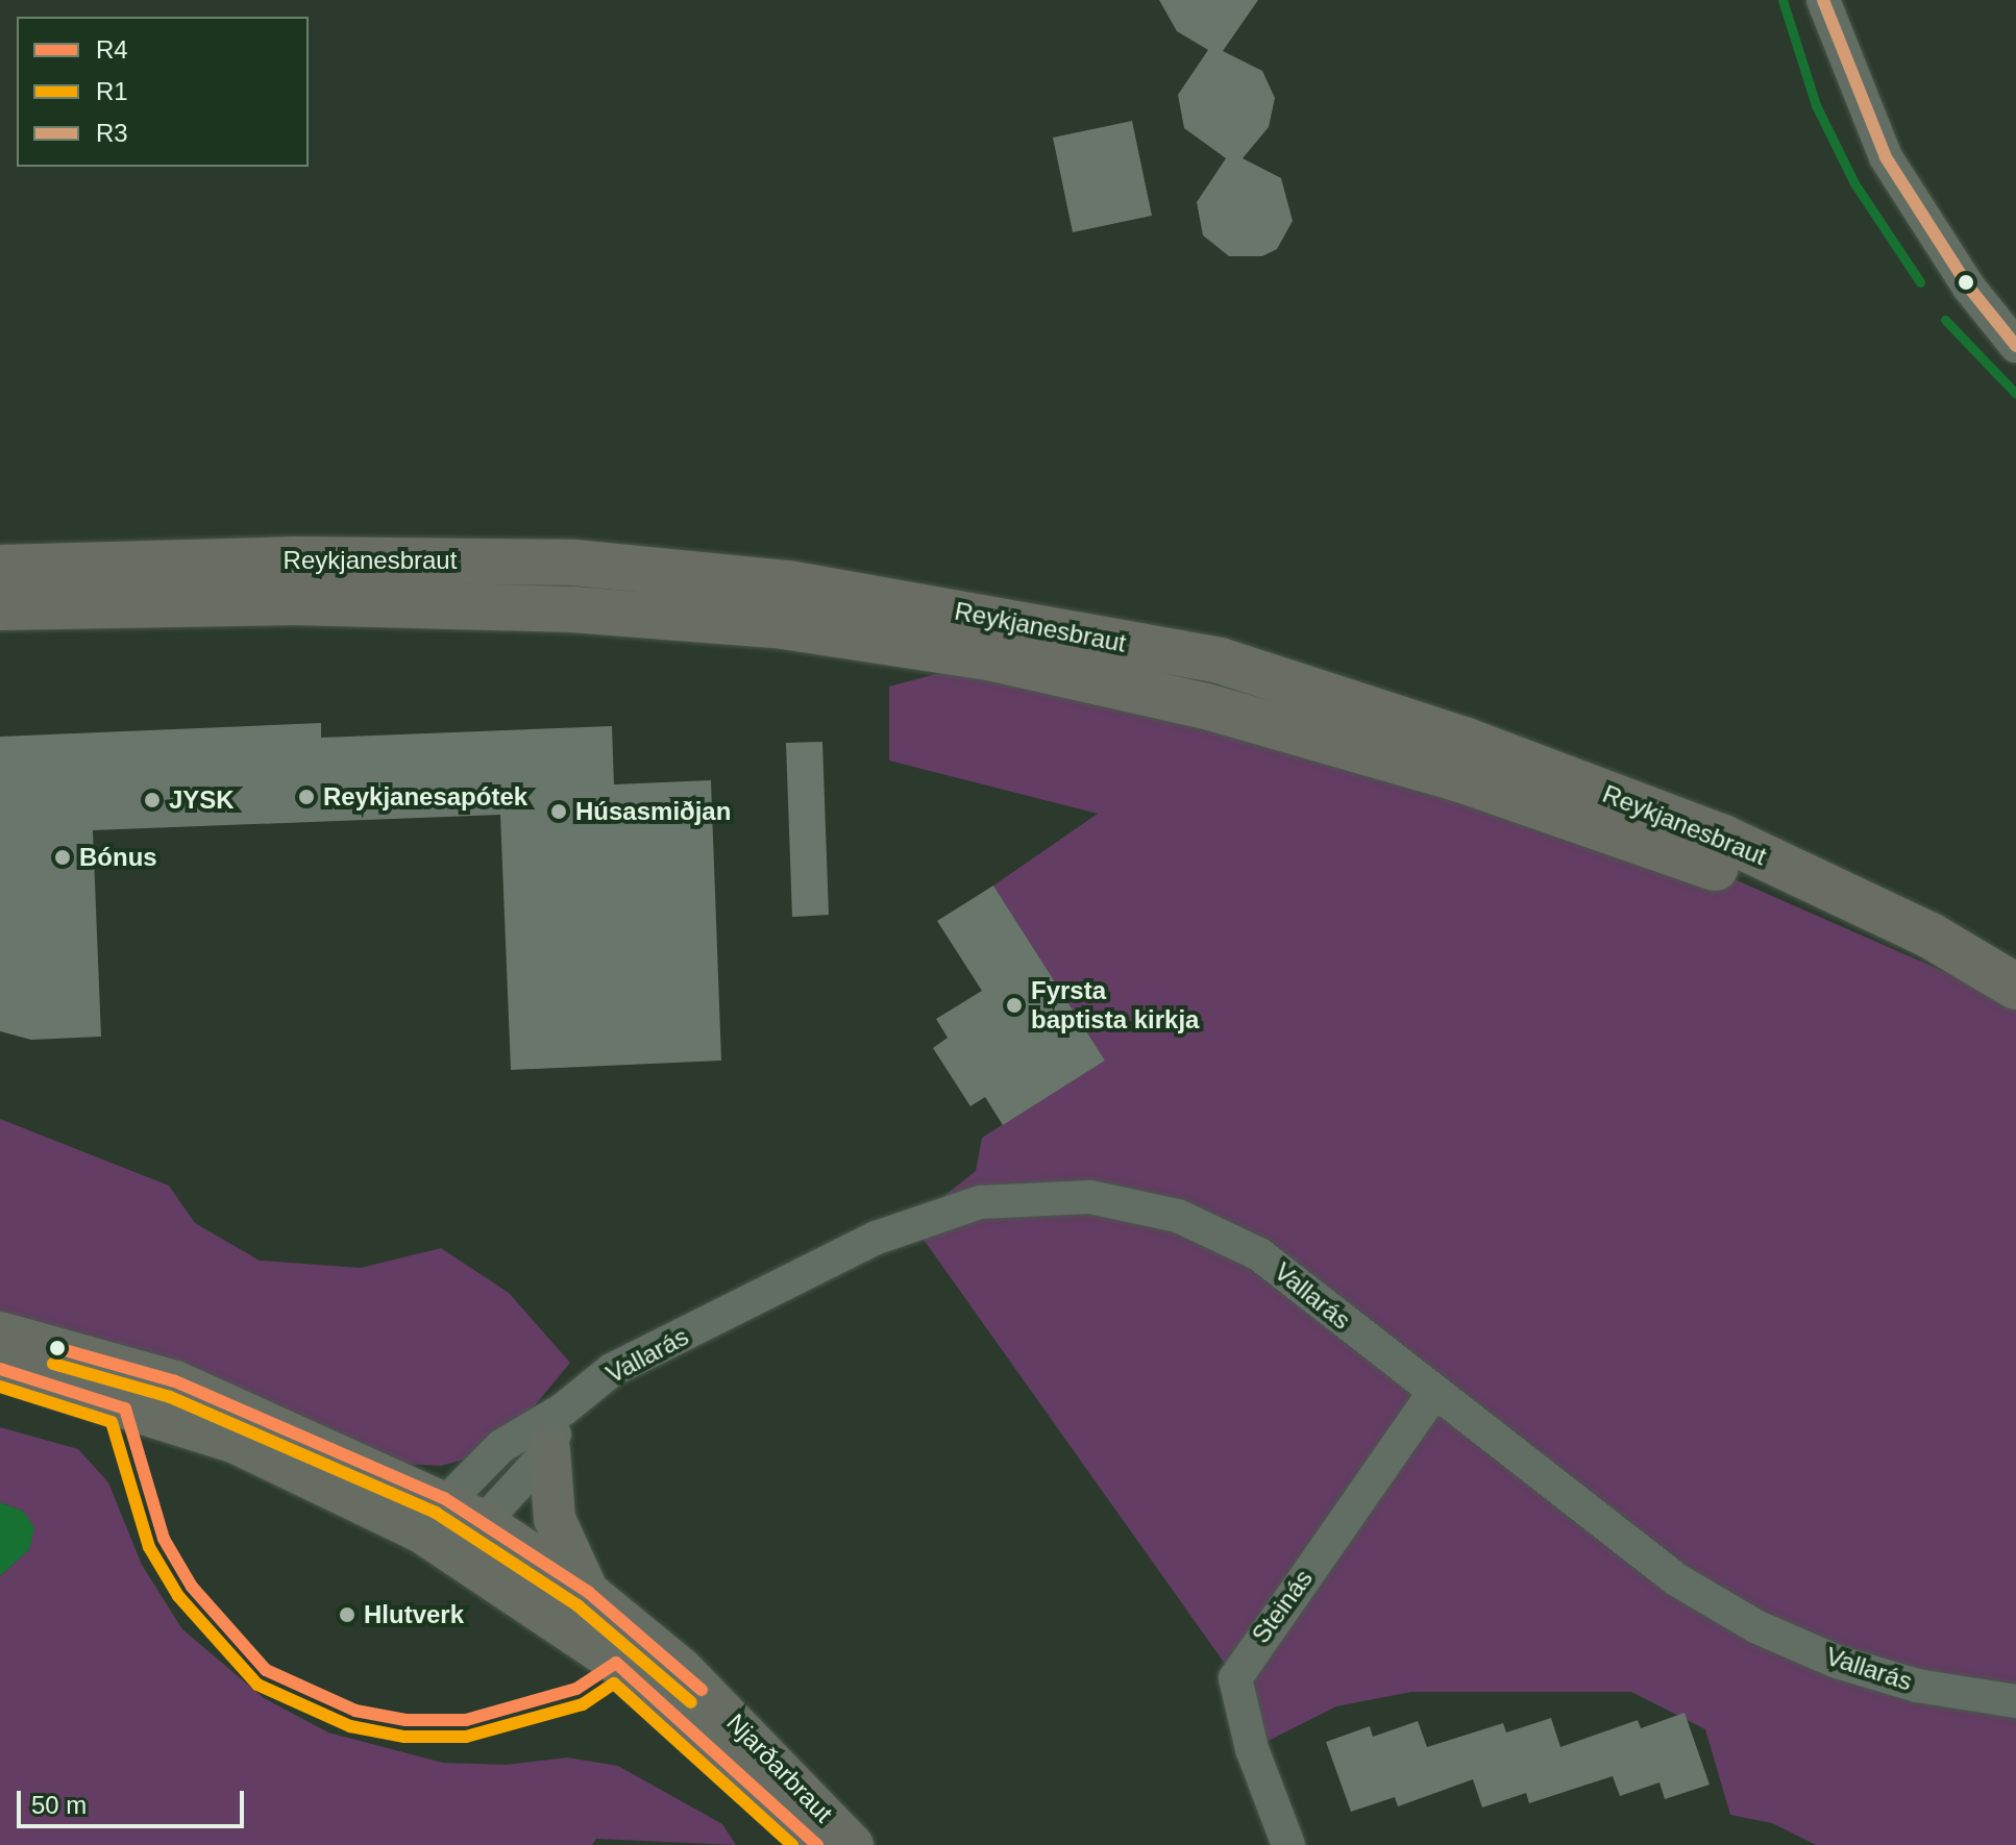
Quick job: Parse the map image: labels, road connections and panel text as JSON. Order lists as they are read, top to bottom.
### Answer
{
  "streets": {
    "highway": ["Reykjanesbraut"],
    "main road": ["Njarðarbraut"],
    "street": ["Vallarás", "Steinás"]
  },
  "crossings": [
    ["Vallarás", "Steinás"],
    ["Vallarás", "Njarðarbraut"]
  ],
  "places": [
    "Reykjanesapótek",
    "JYSK",
    "Húsasmiðjan",
    "Bónus",
    "Fyrsta baptista kirkja",
    "Hlutverk"
  ],
  "lines": ["transit line R3", "transit line R4", "transit line R1"],
  "legend": ["R4", "R1", "R3"],
  "scale_bar": "50 m"
}
